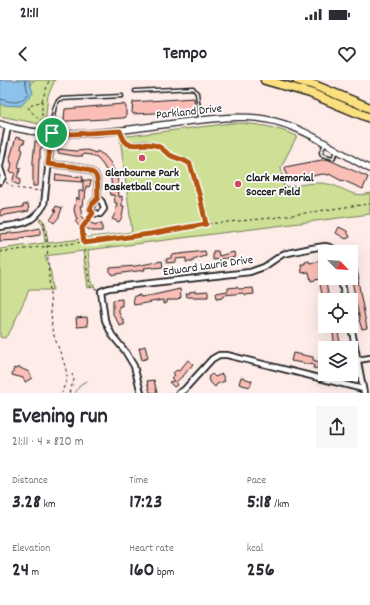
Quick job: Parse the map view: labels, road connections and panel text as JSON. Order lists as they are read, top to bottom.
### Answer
{
  "streets": {
    "street": ["Parkland Drive", "Edward Laurie Drive"]
  },
  "places": ["Glenbourne Park Basketball Court", "Clark Memorial Soccer Field"],
  "north": "bottom right",
  "page": {
    "status": "21:11",
    "header": "Tempo",
    "heading": ["Evening run", "21:11 · 4 × 820 m"],
    "stats": [
      ["Distance", "3.28 km"],
      ["Time", "17:23"],
      ["Pace", "5:18 /km"],
      ["Elevation", "24 m"],
      ["Heart rate", "160 bpm"],
      ["kcal", "256"]
    ]
  }
}
